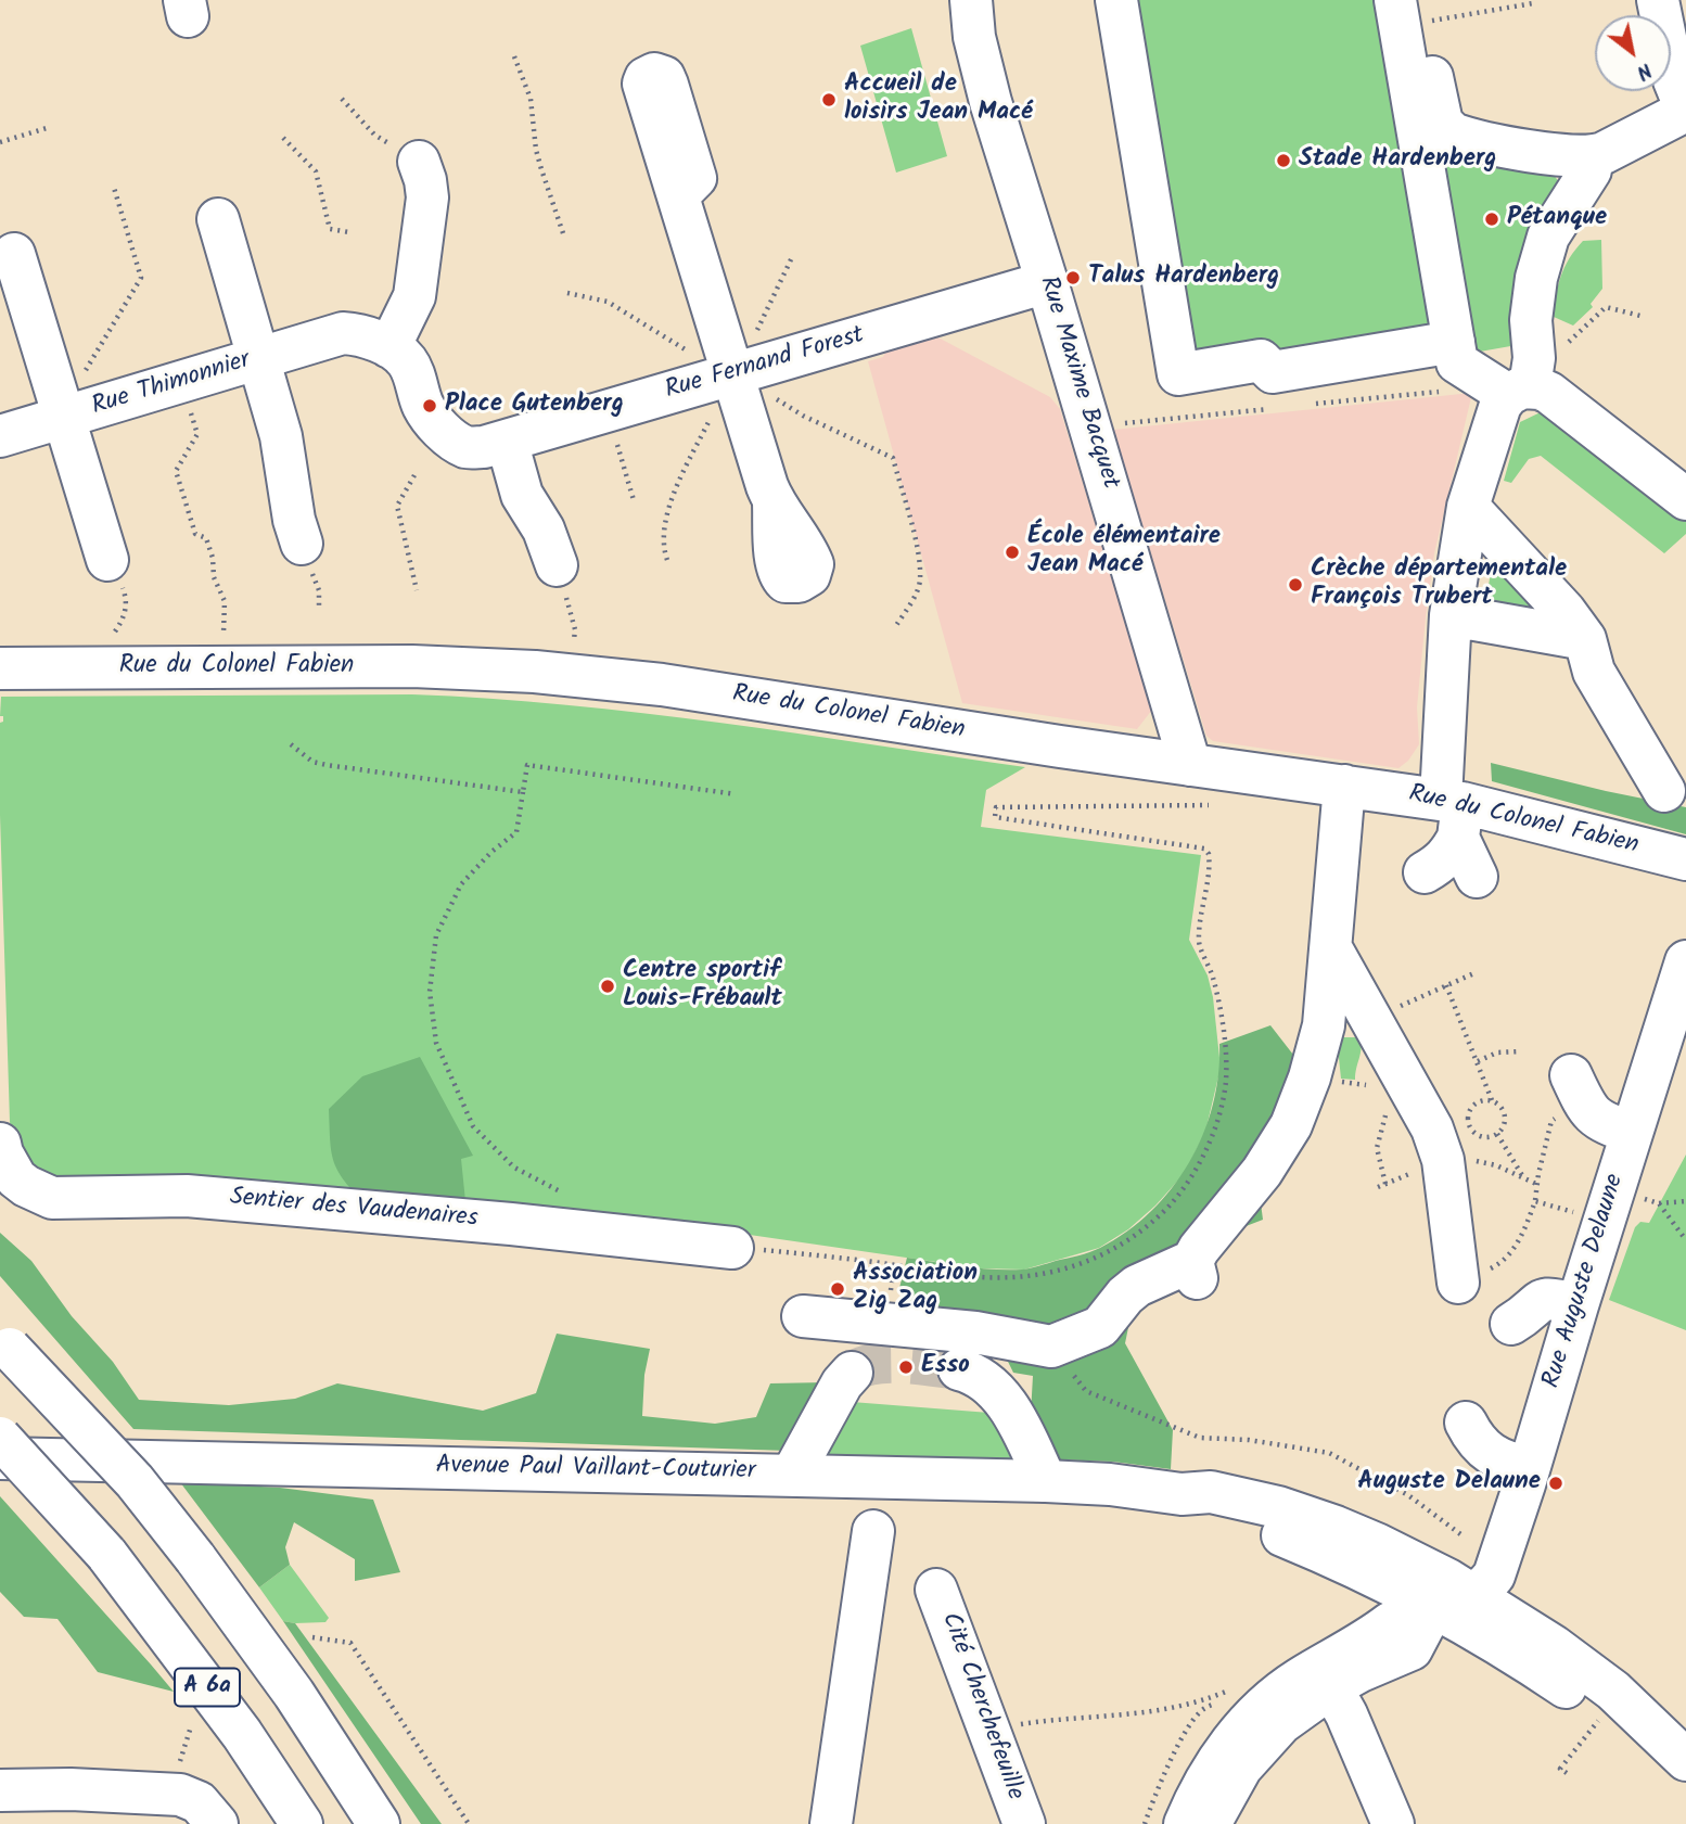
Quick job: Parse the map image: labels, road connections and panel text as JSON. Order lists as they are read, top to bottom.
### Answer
{
  "streets": {
    "main road": [
      "Rue Fernand Forest",
      "Rue Maxime Bacquet",
      "Rue Thimonnier",
      "Rue du Colonel Fabien",
      "Sentier des Vaudenaires",
      "Rue Auguste Delaune",
      "Avenue Paul Vaillant-Couturier",
      "A 6a",
      "Cité Cherchefeuille"
    ]
  },
  "crossings": [
    ["Rue Fernand Forest", "Rue Maxime Bacquet"],
    ["Rue Maxime Bacquet", "Rue du Colonel Fabien"],
    ["Rue Auguste Delaune", "Avenue Paul Vaillant-Couturier"],
    ["Avenue Paul Vaillant-Couturier", "A 6a"]
  ],
  "places": [
    "Accueil de loisirs Jean Macé",
    "Stade Hardenberg",
    "Pétanque",
    "Talus Hardenberg",
    "Place Gutenberg",
    "École élémentaire Jean Macé",
    "Crèche départementale François Trubert",
    "Centre sportif Louis-Frébault",
    "Association Zig Zag",
    "Esso",
    "Auguste Delaune"
  ],
  "north": "bottom right"
}
